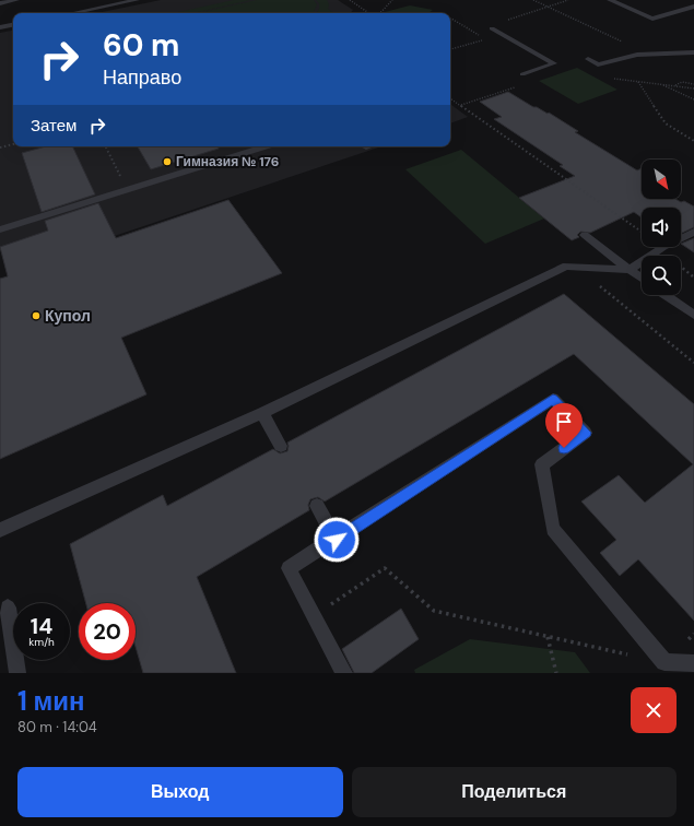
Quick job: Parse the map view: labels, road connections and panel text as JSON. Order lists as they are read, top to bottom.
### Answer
{
  "places": ["Гимназия № 176", "Купол"],
  "north": "bottom right",
  "page": {
    "turn": ["60 m", "Направо"],
    "then": "Затем",
    "speed": "14 km/h",
    "limit": "20",
    "heading": ["1 мин", "80 m · 14:04"],
    "buttons": ["Выход", "Поделиться"]
  }
}
